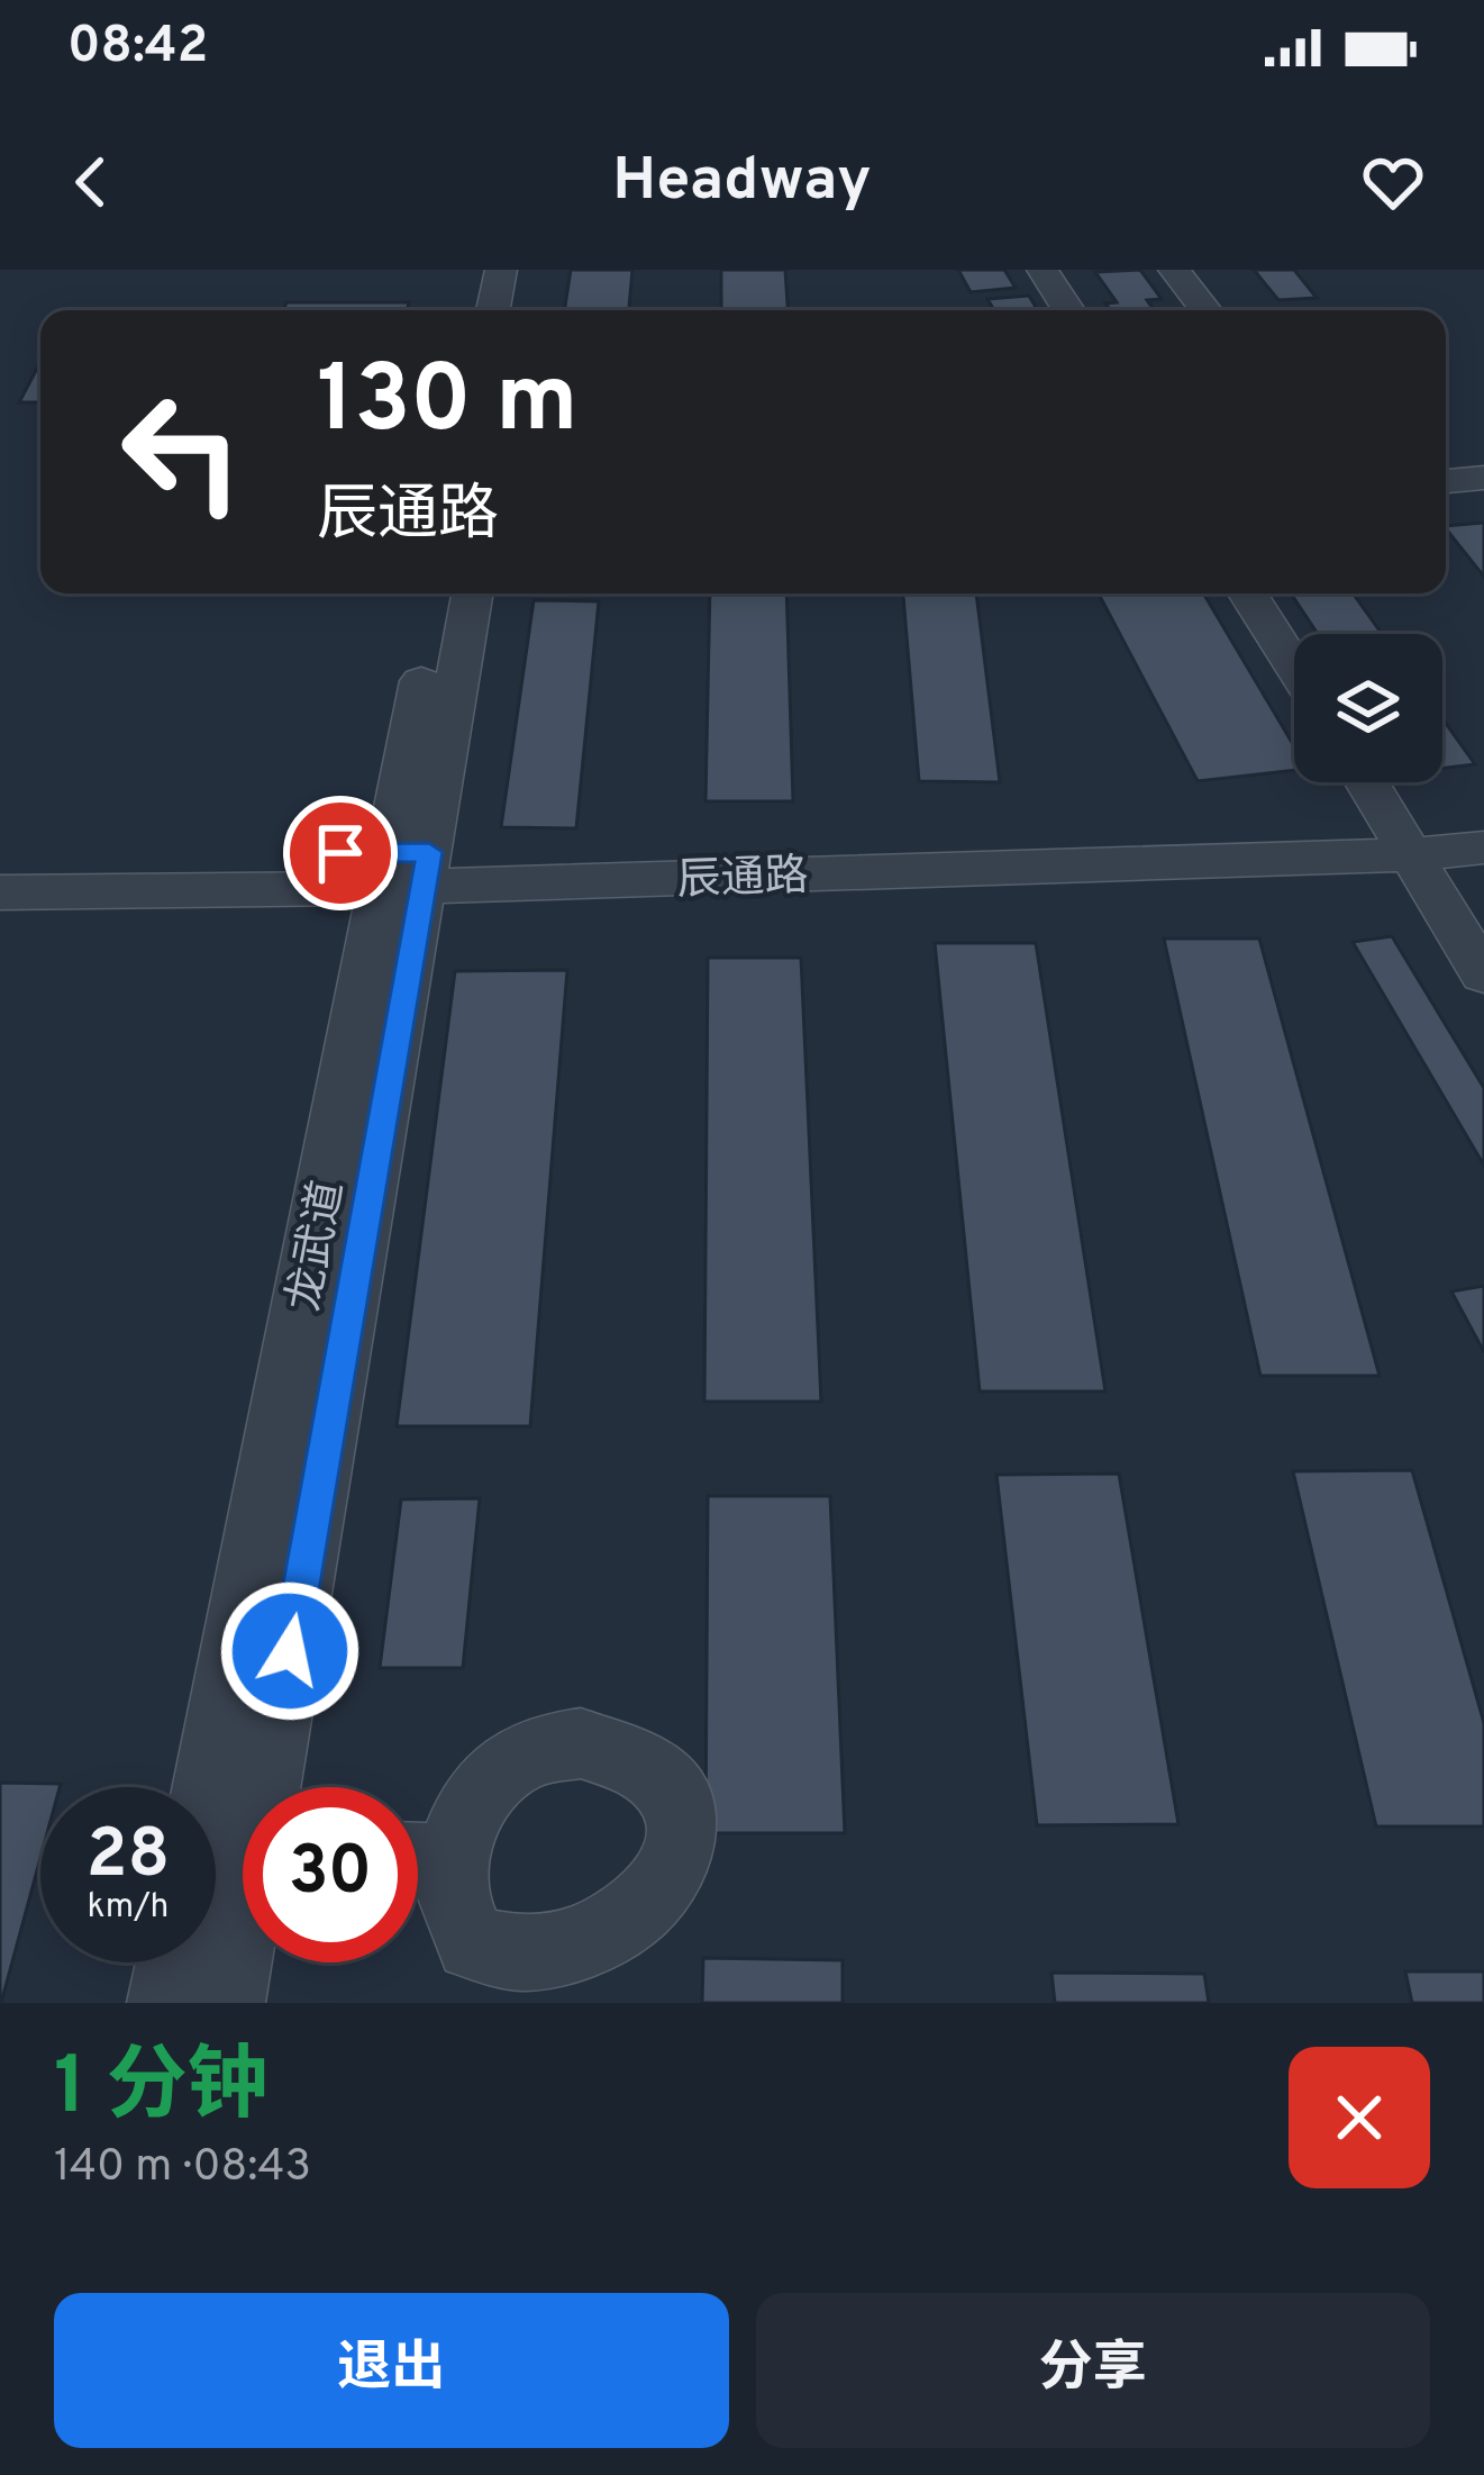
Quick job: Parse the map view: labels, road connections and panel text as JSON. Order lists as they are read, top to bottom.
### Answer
{
  "streets": {
    "street": ["辰通路"]
  },
  "page": {
    "status": "08:42",
    "header": "Headway",
    "turn": ["130 m", "辰通路"],
    "speed": "28 km/h",
    "limit": "30",
    "heading": ["1 分钟", "140 m · 08:43"],
    "buttons": ["退出", "分享"]
  }
}
